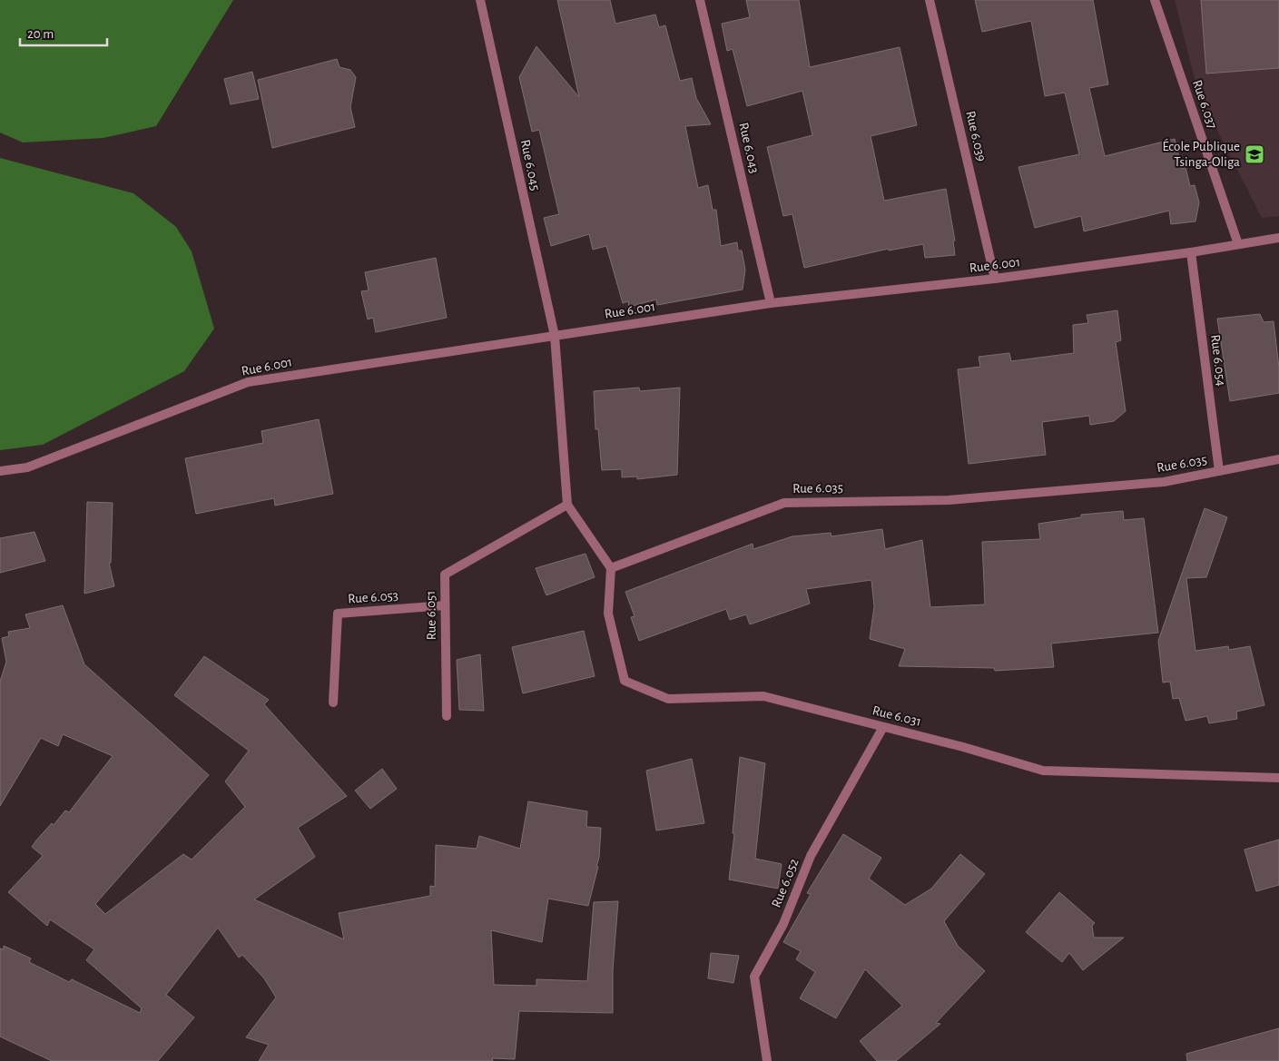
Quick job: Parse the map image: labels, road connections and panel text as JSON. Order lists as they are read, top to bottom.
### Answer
{
  "streets": {
    "street": [
      "Rue 6.037",
      "Rue 6.039",
      "Rue 6.043",
      "Rue 6.045",
      "Rue 6.001",
      "Rue 6.054",
      "Rue 6.035",
      "Rue 6.053",
      "Rue 6.051",
      "Rue 6.031",
      "Rue 6.052"
    ]
  },
  "crossings": [
    ["Rue 6.037", "Rue 6.001"],
    ["Rue 6.039", "Rue 6.001"],
    ["Rue 6.043", "Rue 6.001"],
    ["Rue 6.045", "Rue 6.001"],
    ["Rue 6.001", "Rue 6.054"],
    ["Rue 6.054", "Rue 6.035"],
    ["Rue 6.035", "Rue 6.031"],
    ["Rue 6.053", "Rue 6.051"],
    ["Rue 6.031", "Rue 6.052"]
  ],
  "places": {
    "school or university": ["École Publique Tsinga-Oliga"]
  },
  "scale_bar": "20 m"
}
